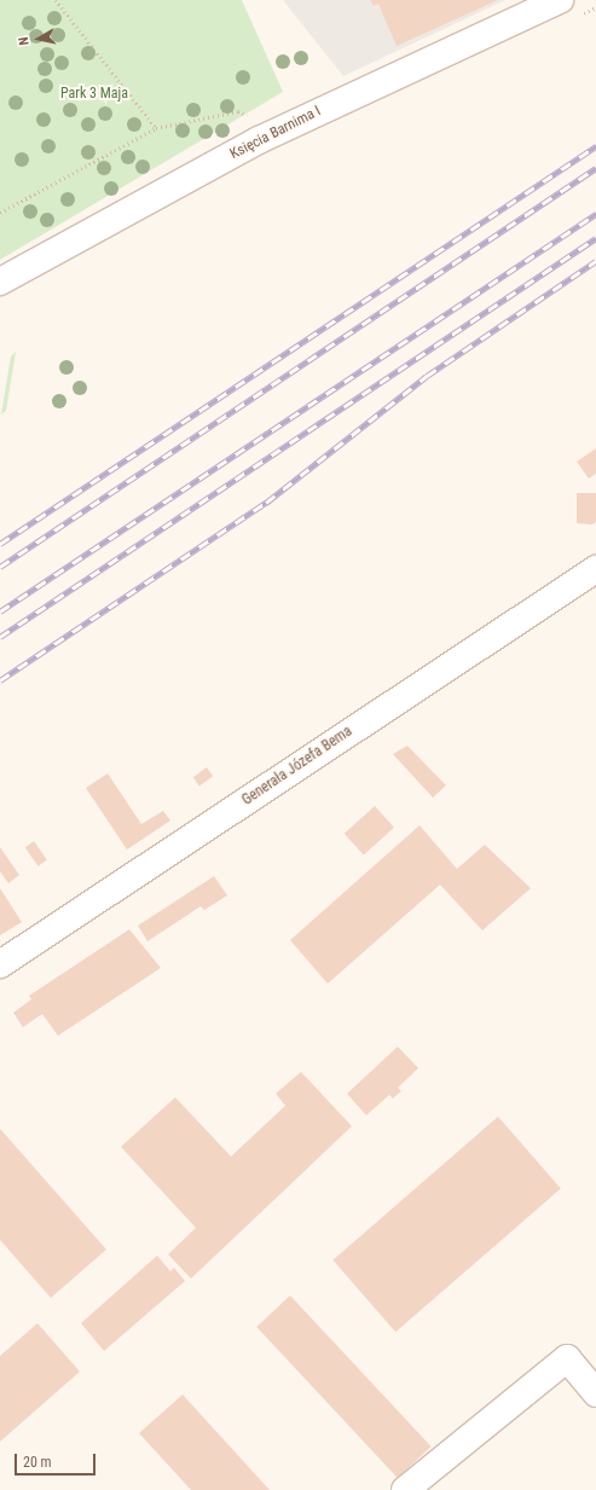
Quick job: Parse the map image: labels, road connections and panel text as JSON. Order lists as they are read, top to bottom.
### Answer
{
  "streets": {
    "street": ["Księcia Barnima I", "Generała Józefa Bema"]
  },
  "parks": ["Park 3 Maja"],
  "scale_bar": "20 m",
  "north": "left"
}
